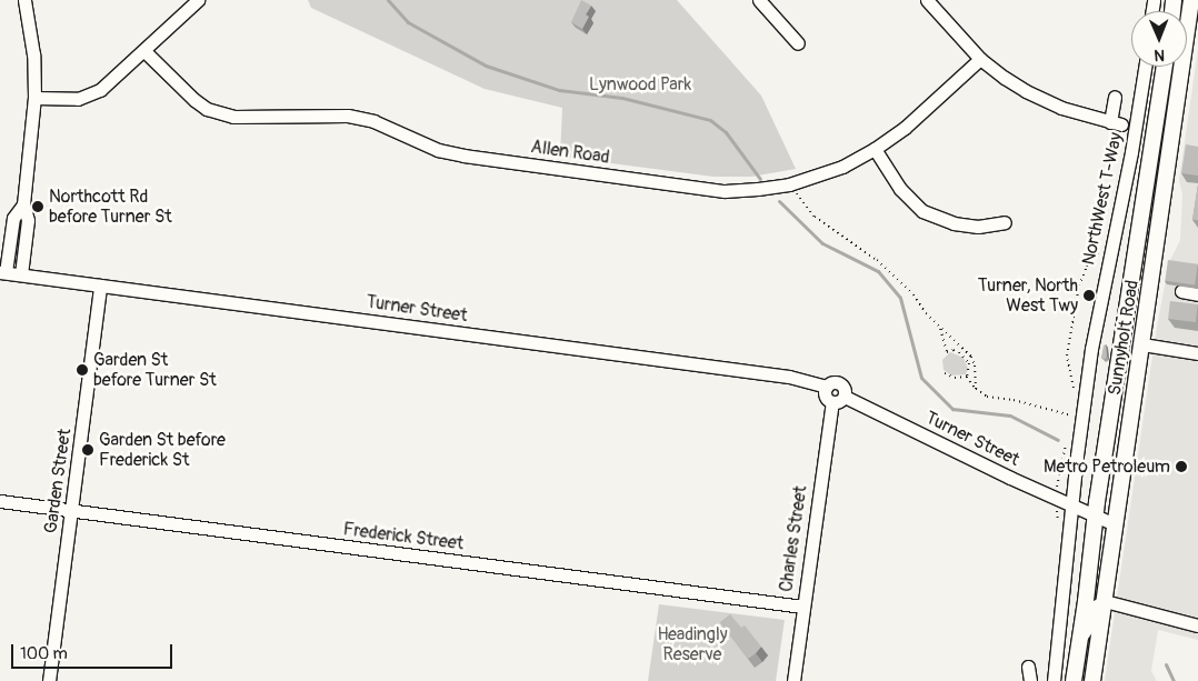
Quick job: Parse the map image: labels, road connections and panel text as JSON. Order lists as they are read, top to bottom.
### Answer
{
  "streets": {
    "main road": ["Sunnyholt Road"],
    "street": [
      "Allen Road",
      "NorthWest T-Way",
      "Turner Street",
      "Garden Street",
      "Frederick Street",
      "Charles Street"
    ]
  },
  "crossings": [
    ["NorthWest T-Way", "Turner Street"],
    ["Turner Street", "Sunnyholt Road"],
    ["Turner Street", "Garden Street"],
    ["Turner Street", "Charles Street"],
    ["Garden Street", "Frederick Street"],
    ["Frederick Street", "Charles Street"]
  ],
  "parks": ["Lynwood Park", "Headingly Reserve"],
  "places": [
    "Northcott Rd before Turner St",
    "Turner, North West Twy",
    "Garden St before Turner St",
    "Garden St before Frederick St",
    "Metro Petroleum"
  ],
  "scale_bar": "100 m",
  "north": "bottom"
}
